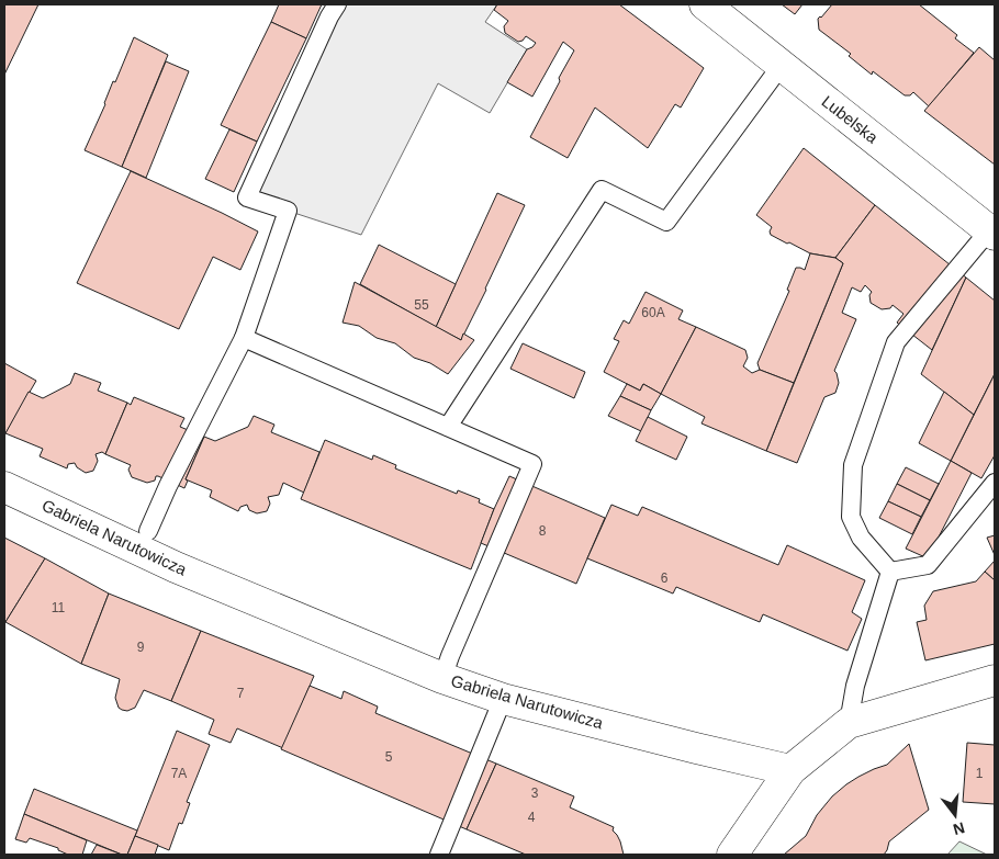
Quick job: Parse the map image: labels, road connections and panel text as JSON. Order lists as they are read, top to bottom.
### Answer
{
  "streets": {
    "street": ["Lubelska", "Gabriela Narutowicza"]
  },
  "house_numbers": [
    "55",
    "60A",
    "8",
    "6",
    "11",
    "9",
    "7",
    "5",
    "7A",
    "1",
    "3",
    "4"
  ],
  "north": "bottom"
}
